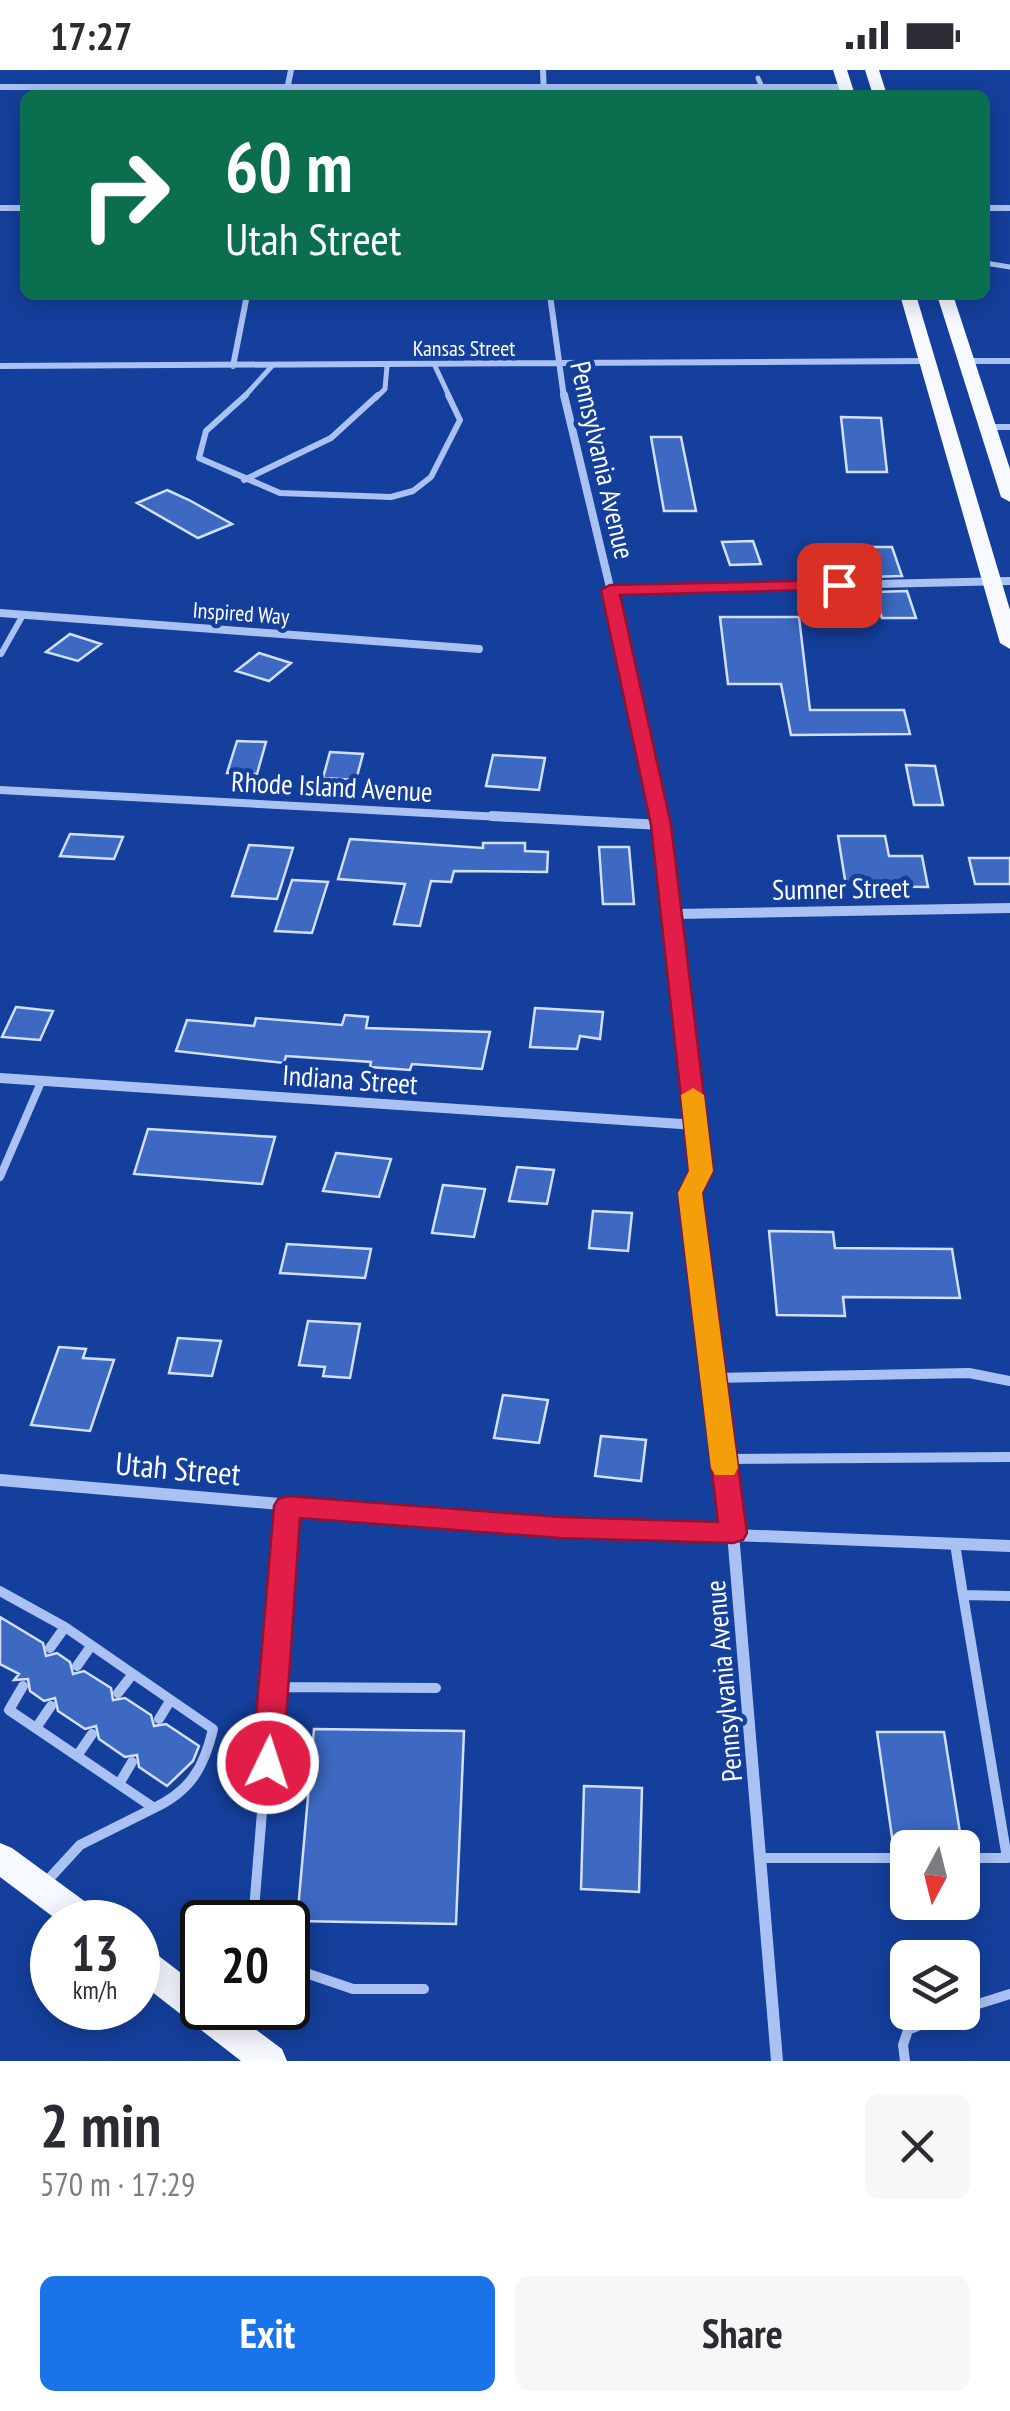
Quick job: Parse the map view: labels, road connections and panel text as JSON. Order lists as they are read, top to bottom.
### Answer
{
  "streets": {
    "street": [
      "Kansas Street",
      "Pennsylvania Avenue",
      "Inspired Way",
      "Rhode Island Avenue",
      "Sumner Street",
      "Indiana Street",
      "Utah Street"
    ]
  },
  "crossings": [
    ["Kansas Street", "Pennsylvania Avenue"],
    ["Pennsylvania Avenue", "Rhode Island Avenue"],
    ["Pennsylvania Avenue", "Sumner Street"],
    ["Pennsylvania Avenue", "Indiana Street"],
    ["Pennsylvania Avenue", "Utah Street"]
  ],
  "north": "bottom",
  "page": {
    "status": "17:27",
    "turn": ["60 m", "Utah Street"],
    "speed": "13 km/h",
    "limit": "20",
    "heading": ["2 min", "570 m · 17:29"],
    "buttons": ["Exit", "Share"]
  }
}
